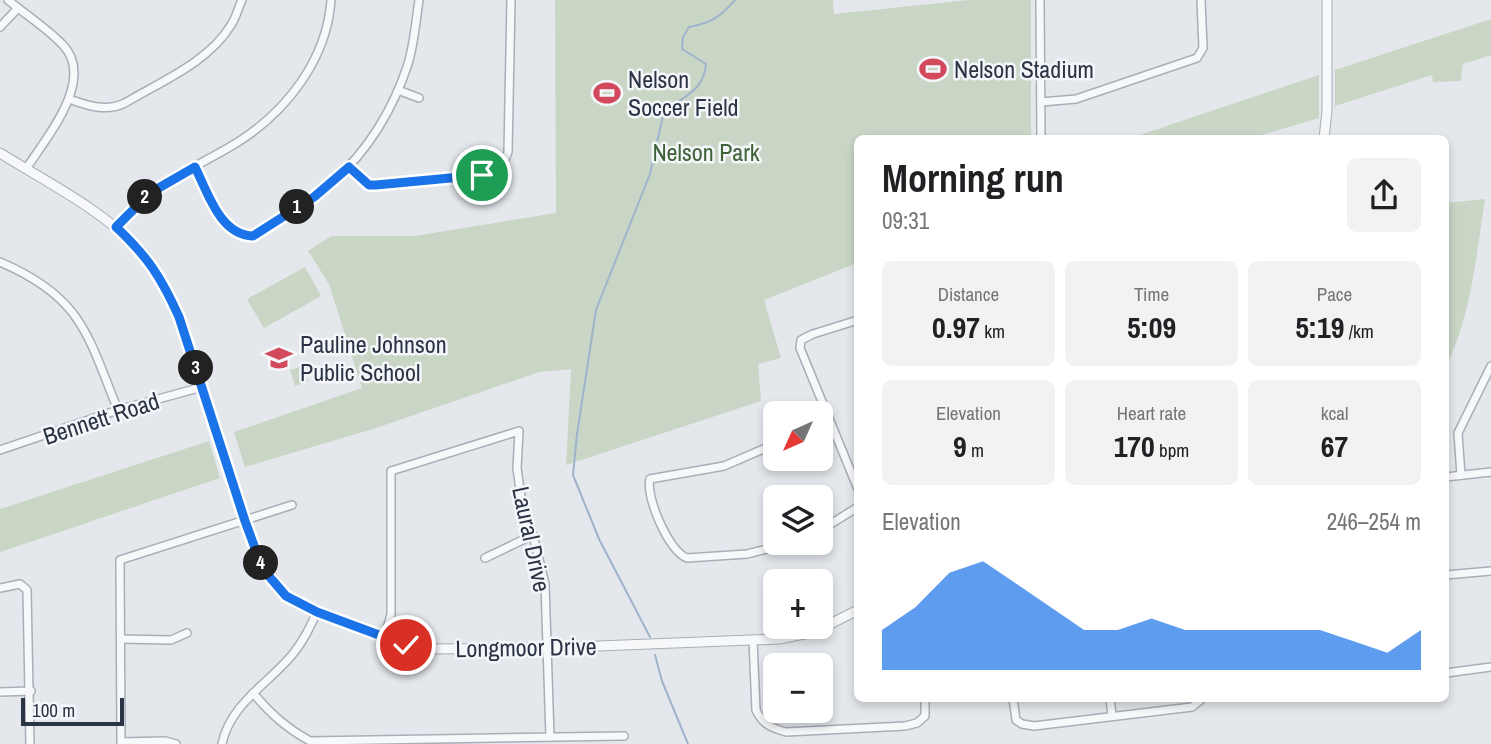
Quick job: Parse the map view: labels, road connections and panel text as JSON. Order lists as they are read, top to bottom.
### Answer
{
  "streets": {
    "street": ["Bennett Road", "Laural Drive", "Longmoor Drive"]
  },
  "crossings": [
    ["Bennett Road", "Longmoor Drive"],
    ["Laural Drive", "Longmoor Drive"]
  ],
  "parks": ["Nelson Park"],
  "places": {
    "sports": ["Nelson Stadium", "Nelson Soccer Field"],
    "school or university": ["Pauline Johnson Public School"]
  },
  "scale_bar": "100 m",
  "north": "bottom left",
  "page": {
    "heading": ["Morning run", "09:31"],
    "pins": [
      "2",
      "1",
      "3",
      "4"
    ],
    "stats": [
      ["Distance", "0.97 km"],
      ["Time", "5:09"],
      ["Pace", "5:19 /km"],
      ["Elevation", "9 m"],
      ["Heart rate", "170 bpm"],
      ["kcal", "67"]
    ],
    "map_buttons": ["+", "−"],
    "chart": ["Elevation", "246–254 m"],
    "scale": "100 m"
  }
}
